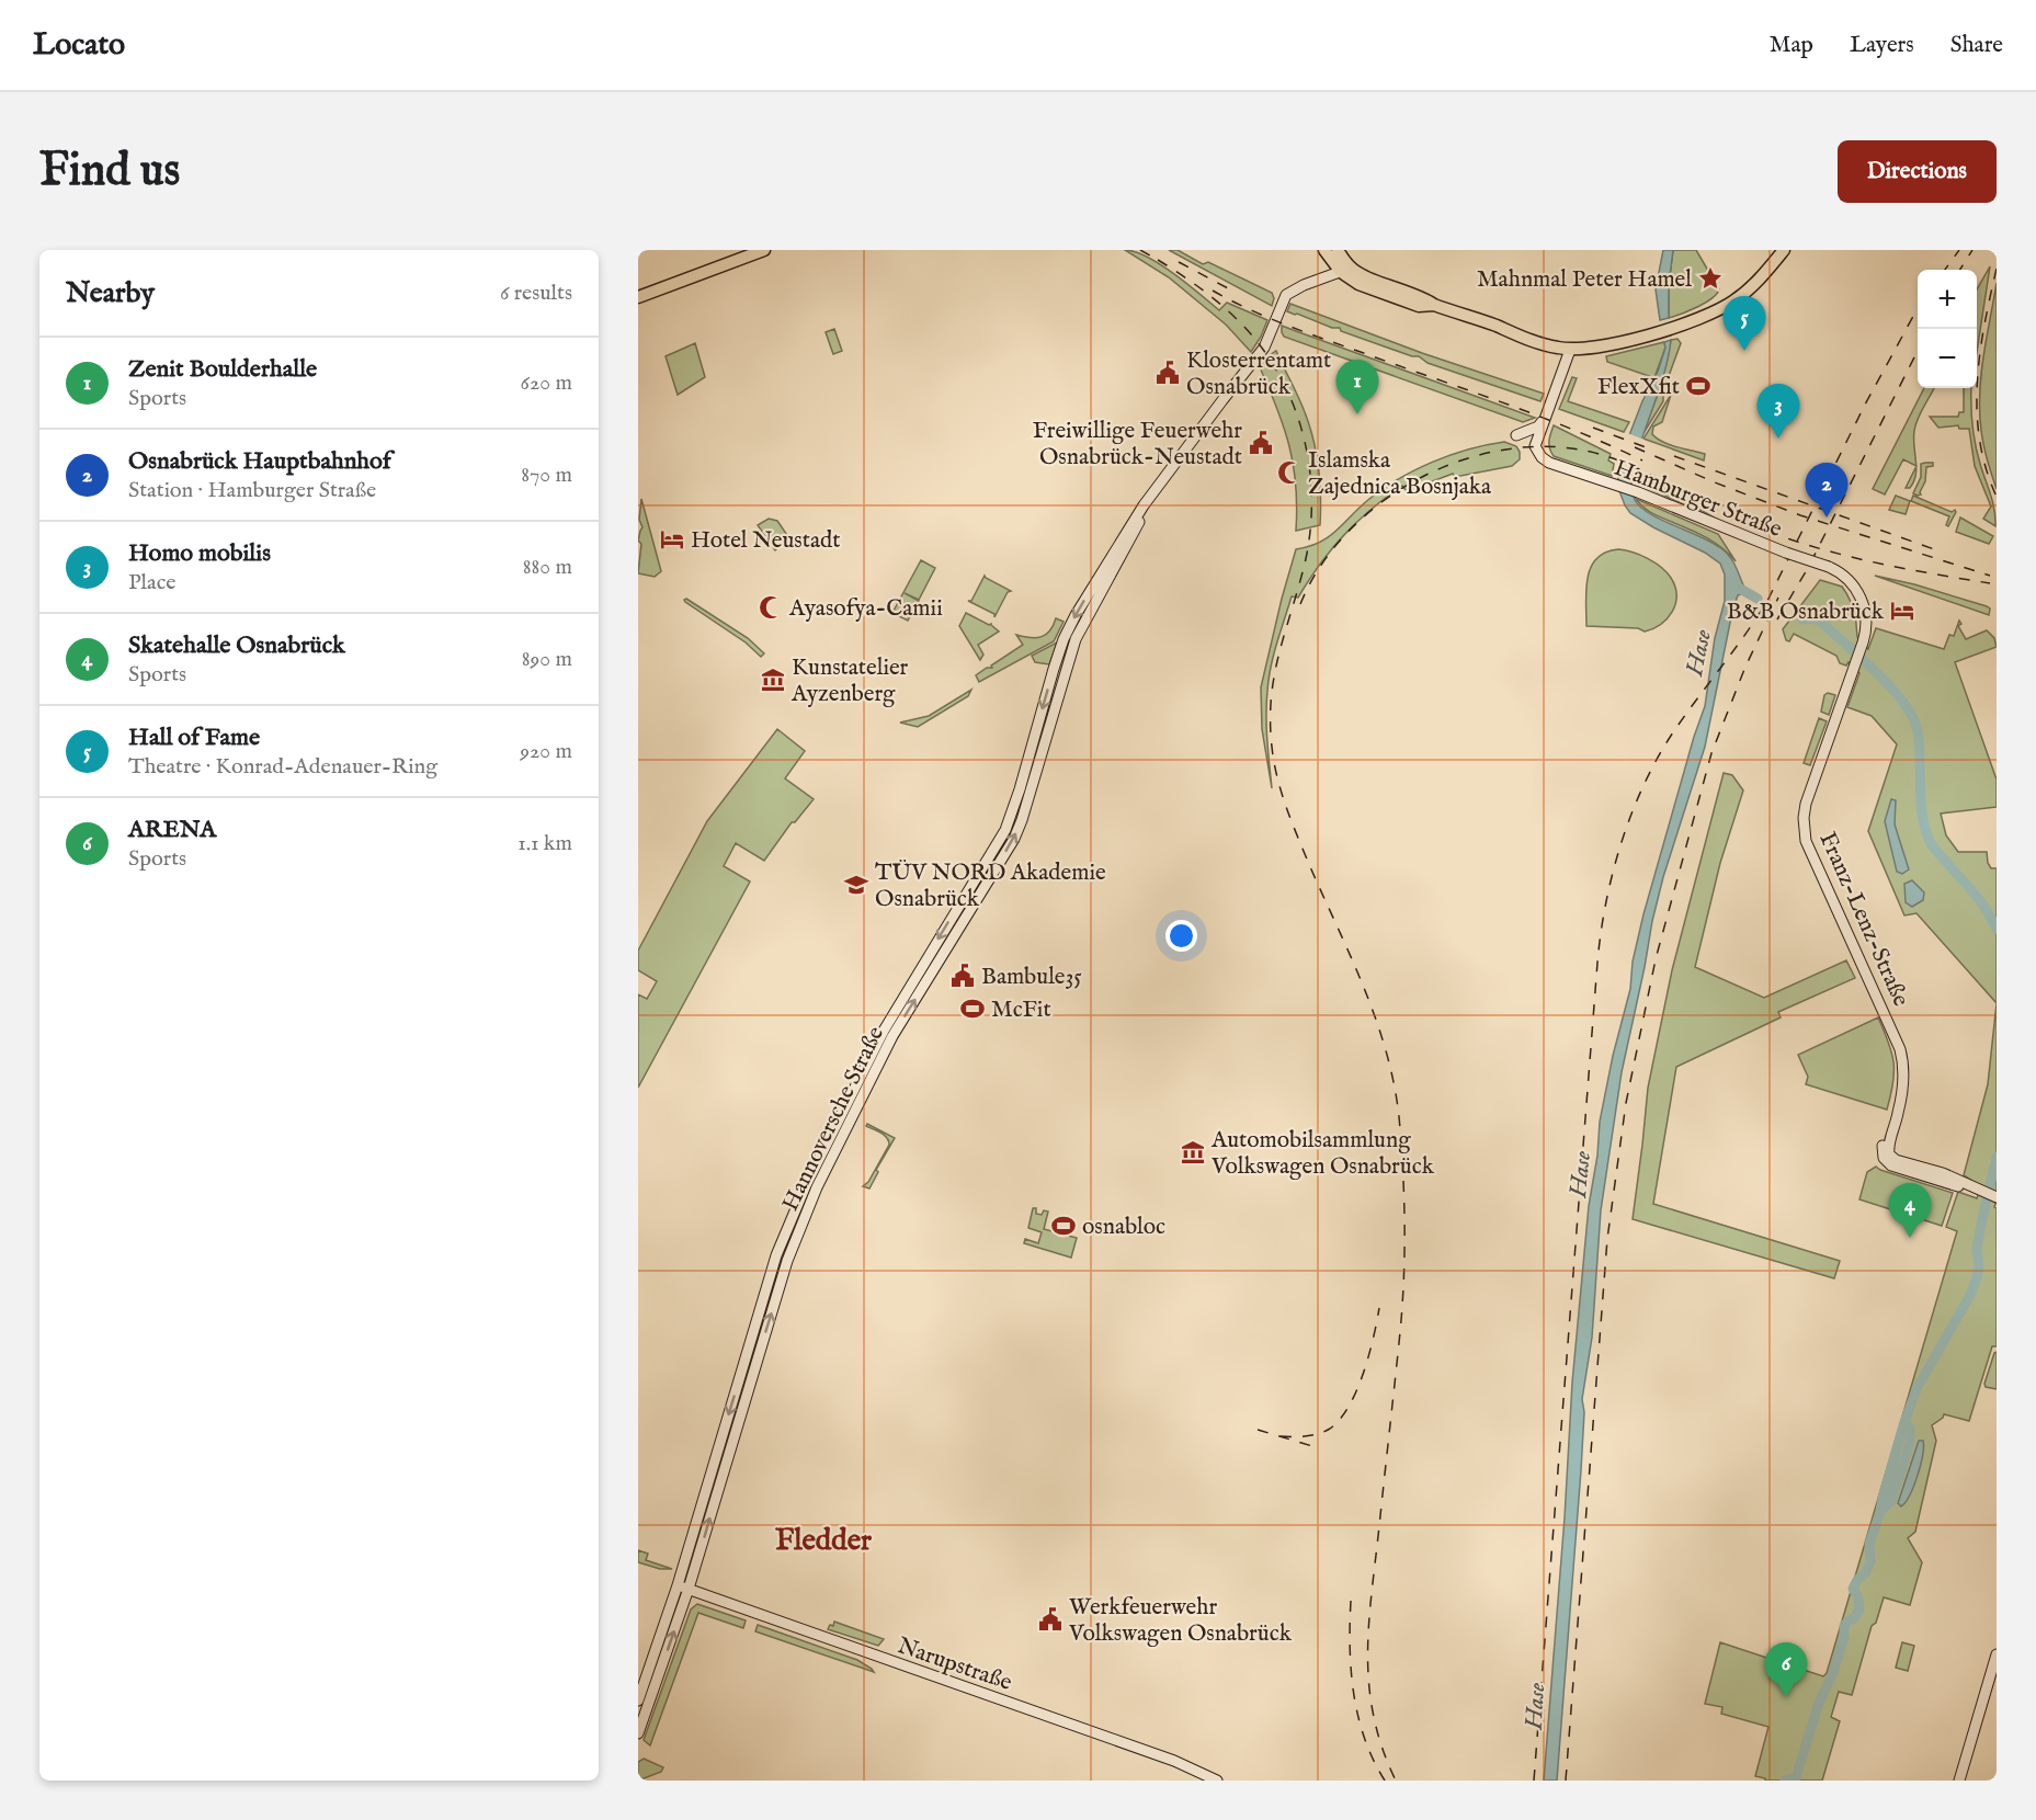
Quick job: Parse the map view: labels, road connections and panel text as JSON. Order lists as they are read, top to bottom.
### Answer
{
  "streets": {
    "main road": [
      "Hamburger Straße",
      "Franz-Lenz-Straße",
      "Hannoversche Straße",
      "Narupstraße"
    ]
  },
  "crossings": [
    ["Hamburger Straße", "Franz-Lenz-Straße"],
    ["Hannoversche Straße", "Narupstraße"]
  ],
  "districts": ["Fledder"],
  "water": ["Hase"],
  "places": {
    "place": ["Mahnmal Peter Hamel"],
    "public building": [
      "Klosterrentamt Osnabrück",
      "Freiwillige Feuerwehr Osnabrück-Neustadt",
      "Bambule35",
      "Werkfeuerwehr Volkswagen Osnabrück"
    ],
    "sports": ["FlexXfit", "McFit", "osnabloc"],
    "mosque": ["Islamska Zajednica Bosnjaka", "Ayasofya-Camii"],
    "hotel": ["Hotel Neustadt", "B&B Osnabrück"],
    "museum": ["Kunstatelier Ayzenberg", "Automobilsammlung Volkswagen Osnabrück"],
    "school or university": ["TÜV NORD Akademie Osnabrück"]
  },
  "page": {
    "header": "Locato",
    "nav": ["Map", "Layers", "Share"],
    "buttons": "Directions",
    "title": "Find us",
    "heading": ["Nearby", "6 results"],
    "map_buttons": ["+", "−"],
    "pins": [
      "5",
      "1",
      "3",
      "2",
      "4",
      "6"
    ],
    "list": [
      {
        "mark": "1",
        "name": "Zenit Boulderhalle",
        "note": "Sports",
        "value": "620 m"
      },
      {
        "mark": "2",
        "name": "Osnabrück Hauptbahnhof",
        "note": "Station · Hamburger Straße",
        "value": "870 m"
      },
      {
        "mark": "3",
        "name": "Homo mobilis",
        "note": "Place",
        "value": "880 m"
      },
      {
        "mark": "4",
        "name": "Skatehalle Osnabrück",
        "note": "Sports",
        "value": "890 m"
      },
      {
        "mark": "5",
        "name": "Hall of Fame",
        "note": "Theatre · Konrad-Adenauer-Ring",
        "value": "920 m"
      },
      {
        "mark": "6",
        "name": "ARENA",
        "note": "Sports",
        "value": "1.1 km"
      }
    ]
  }
}
